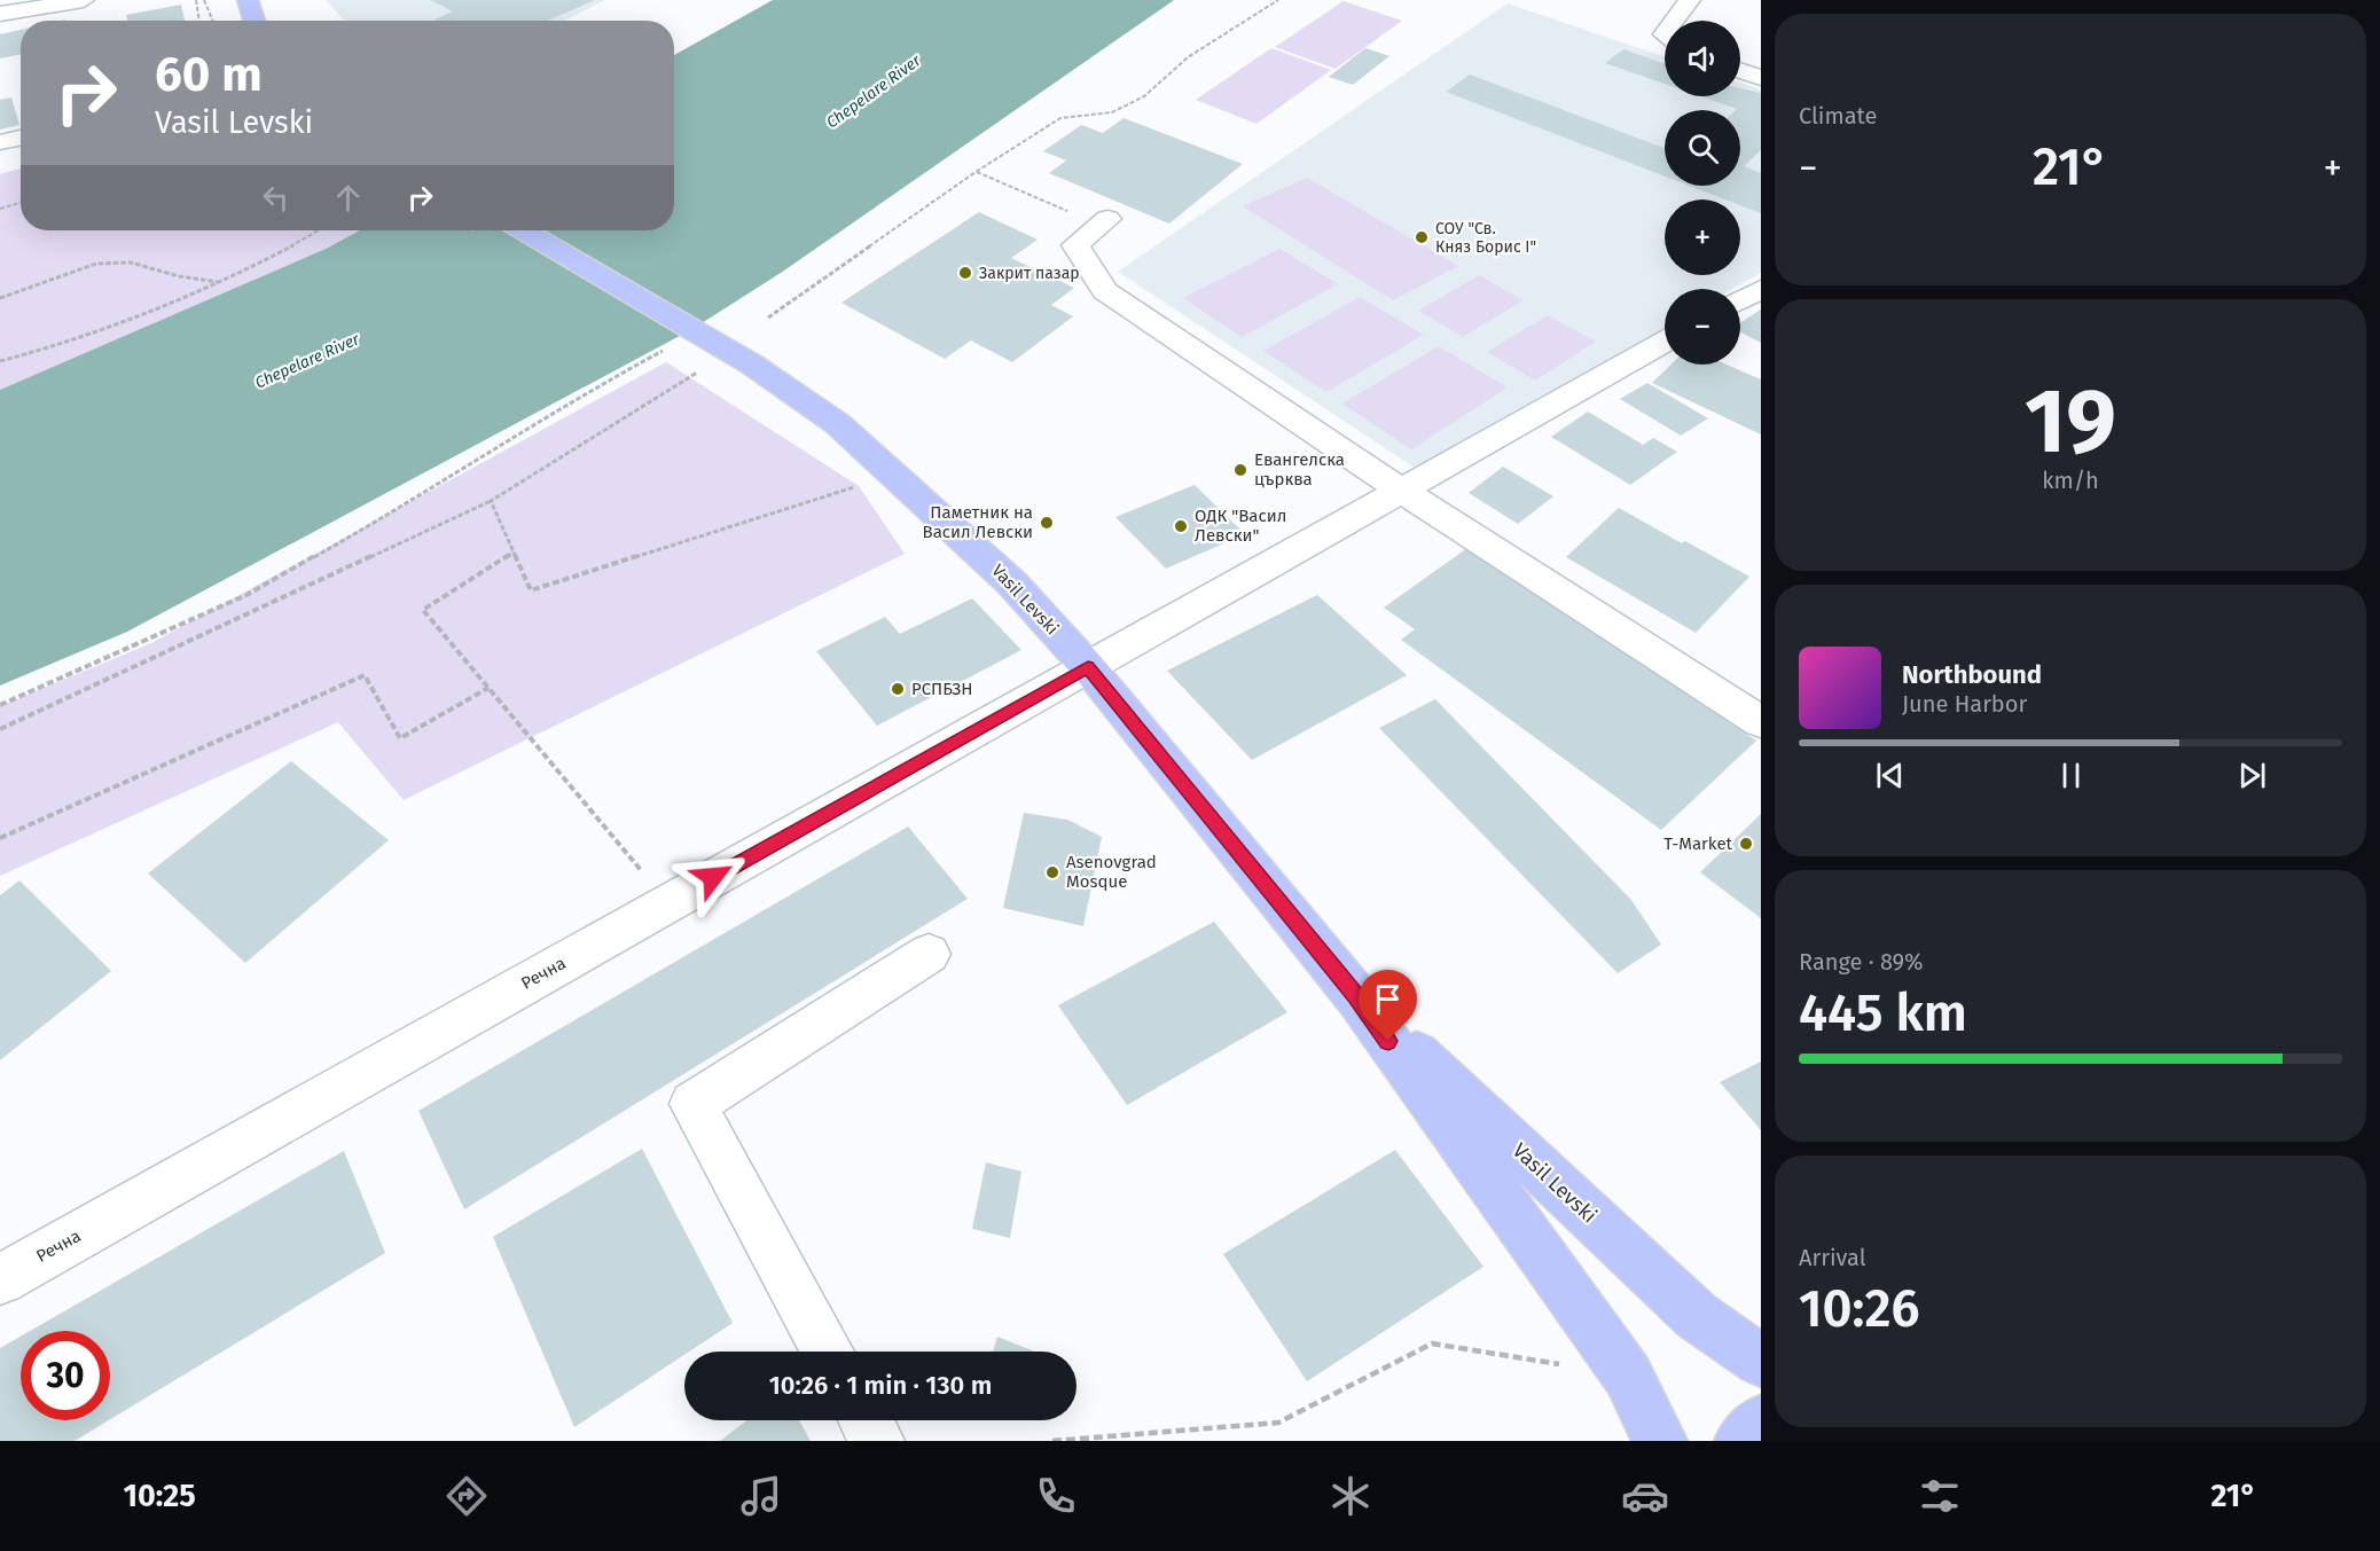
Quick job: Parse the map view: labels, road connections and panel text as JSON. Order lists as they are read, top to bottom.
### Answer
{
  "streets": {
    "main road": ["Vasil Levski"],
    "street": ["Речна"]
  },
  "crossings": [
    ["Vasil Levski", "Речна"]
  ],
  "water": ["Chepelare River"],
  "places": [
    "СОУ \"Св. Княз Борис I\"",
    "Закрит пазар",
    "Евангелска църква",
    "Паметник на Васил Левски",
    "ОДК \"Васил Левски\"",
    "РСПБЗН",
    "T-Market",
    "Asenovgrad Mosque"
  ],
  "page": {
    "tile": [
      "Climate",
      ["19", "km/h"],
      ["Range · 89%", "445 km"],
      ["Arrival", "10:26"]
    ],
    "map_buttons": ["+", "−"],
    "turn": ["60 m", "Vasil Levski"],
    "heat": ["−", "21°", "+"],
    "song": ["Northbound", "June Harbor"],
    "limit": "30",
    "trip": "10:26 · 1 min · 130 m",
    "tabs": ["10:25", "21°"]
  }
}
